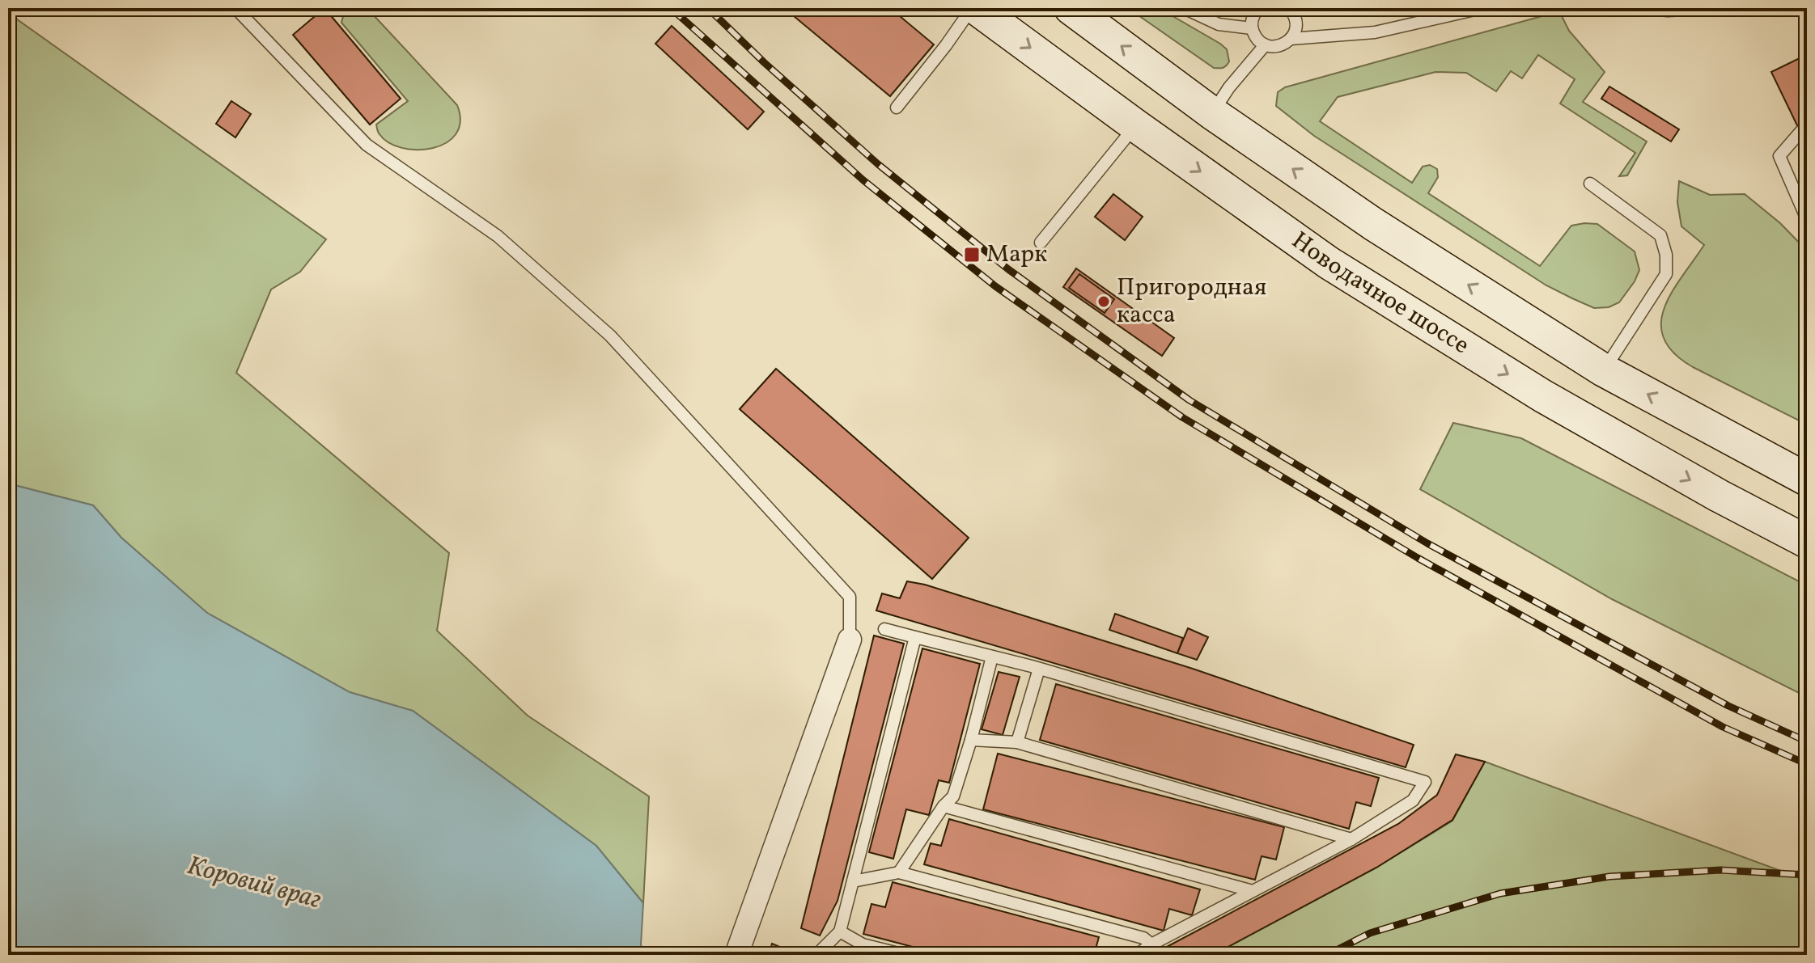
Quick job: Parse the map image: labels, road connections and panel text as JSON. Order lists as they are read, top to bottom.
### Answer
{
  "streets": {
    "main road": ["Новодачное шоссе"]
  },
  "water": ["Коровий враг"],
  "places": {
    "transit": ["Марк"],
    "other": ["Пригородная касса"]
  }
}
